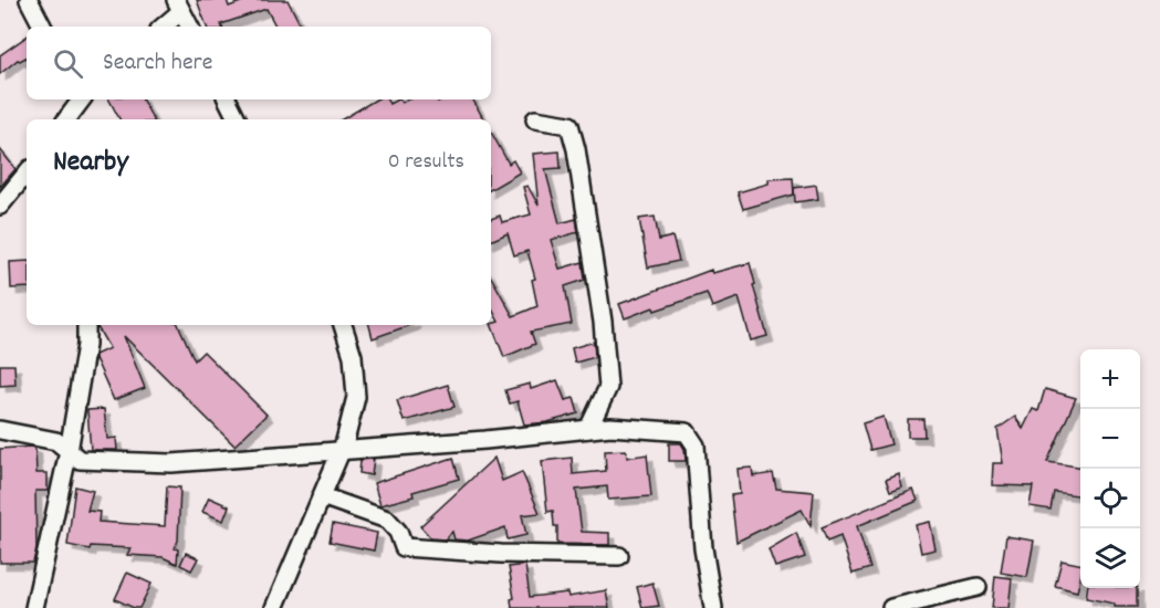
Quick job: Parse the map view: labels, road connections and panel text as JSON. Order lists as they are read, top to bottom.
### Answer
{
  "page": {
    "search": "Search here",
    "heading": ["Nearby", "0 results"],
    "map_buttons": ["+", "−"]
  }
}
